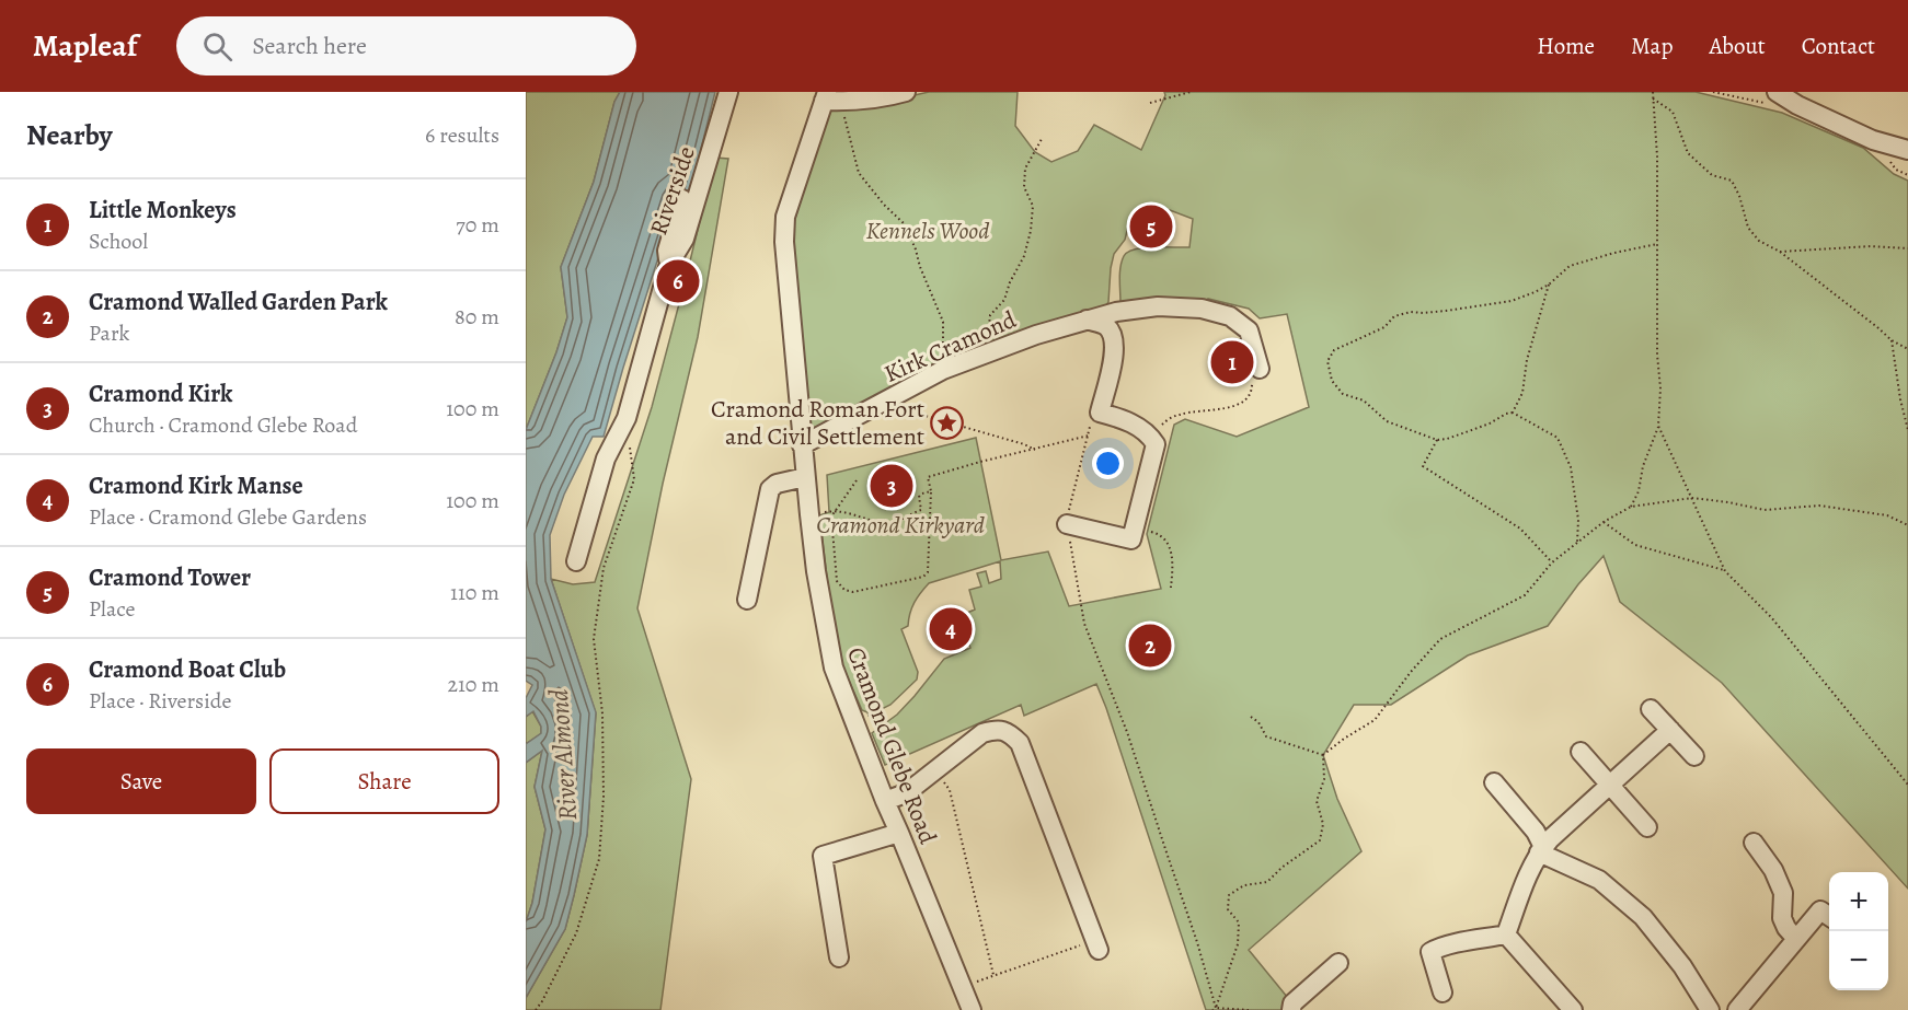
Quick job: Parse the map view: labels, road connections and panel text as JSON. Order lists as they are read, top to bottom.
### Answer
{
  "streets": {
    "street": ["Riverside", "Kirk Cramond", "Cramond Glebe Road"]
  },
  "crossings": [
    ["Kirk Cramond", "Cramond Glebe Road"]
  ],
  "water": ["River Almond"],
  "parks": ["Kennels Wood", "Cramond Kirkyard"],
  "places": {
    "place": ["Cramond Roman Fort and Civil Settlement"]
  },
  "page": {
    "header": "Mapleaf",
    "search": "Search here",
    "nav": [
      "Home",
      "Map",
      "About",
      "Contact"
    ],
    "heading": ["Nearby", "6 results"],
    "list": [
      {
        "mark": "1",
        "name": "Little Monkeys",
        "note": "School",
        "value": "70 m"
      },
      {
        "mark": "2",
        "name": "Cramond Walled Garden Park",
        "note": "Park",
        "value": "80 m"
      },
      {
        "mark": "3",
        "name": "Cramond Kirk",
        "note": "Church · Cramond Glebe Road",
        "value": "100 m"
      },
      {
        "mark": "4",
        "name": "Cramond Kirk Manse",
        "note": "Place · Cramond Glebe Gardens",
        "value": "100 m"
      },
      {
        "mark": "5",
        "name": "Cramond Tower",
        "note": "Place",
        "value": "110 m"
      },
      {
        "mark": "6",
        "name": "Cramond Boat Club",
        "note": "Place · Riverside",
        "value": "210 m"
      }
    ],
    "pins": [
      "5",
      "6",
      "1",
      "3",
      "4",
      "2"
    ],
    "buttons": ["Save", "Share"],
    "map_buttons": ["+", "−"]
  }
}
